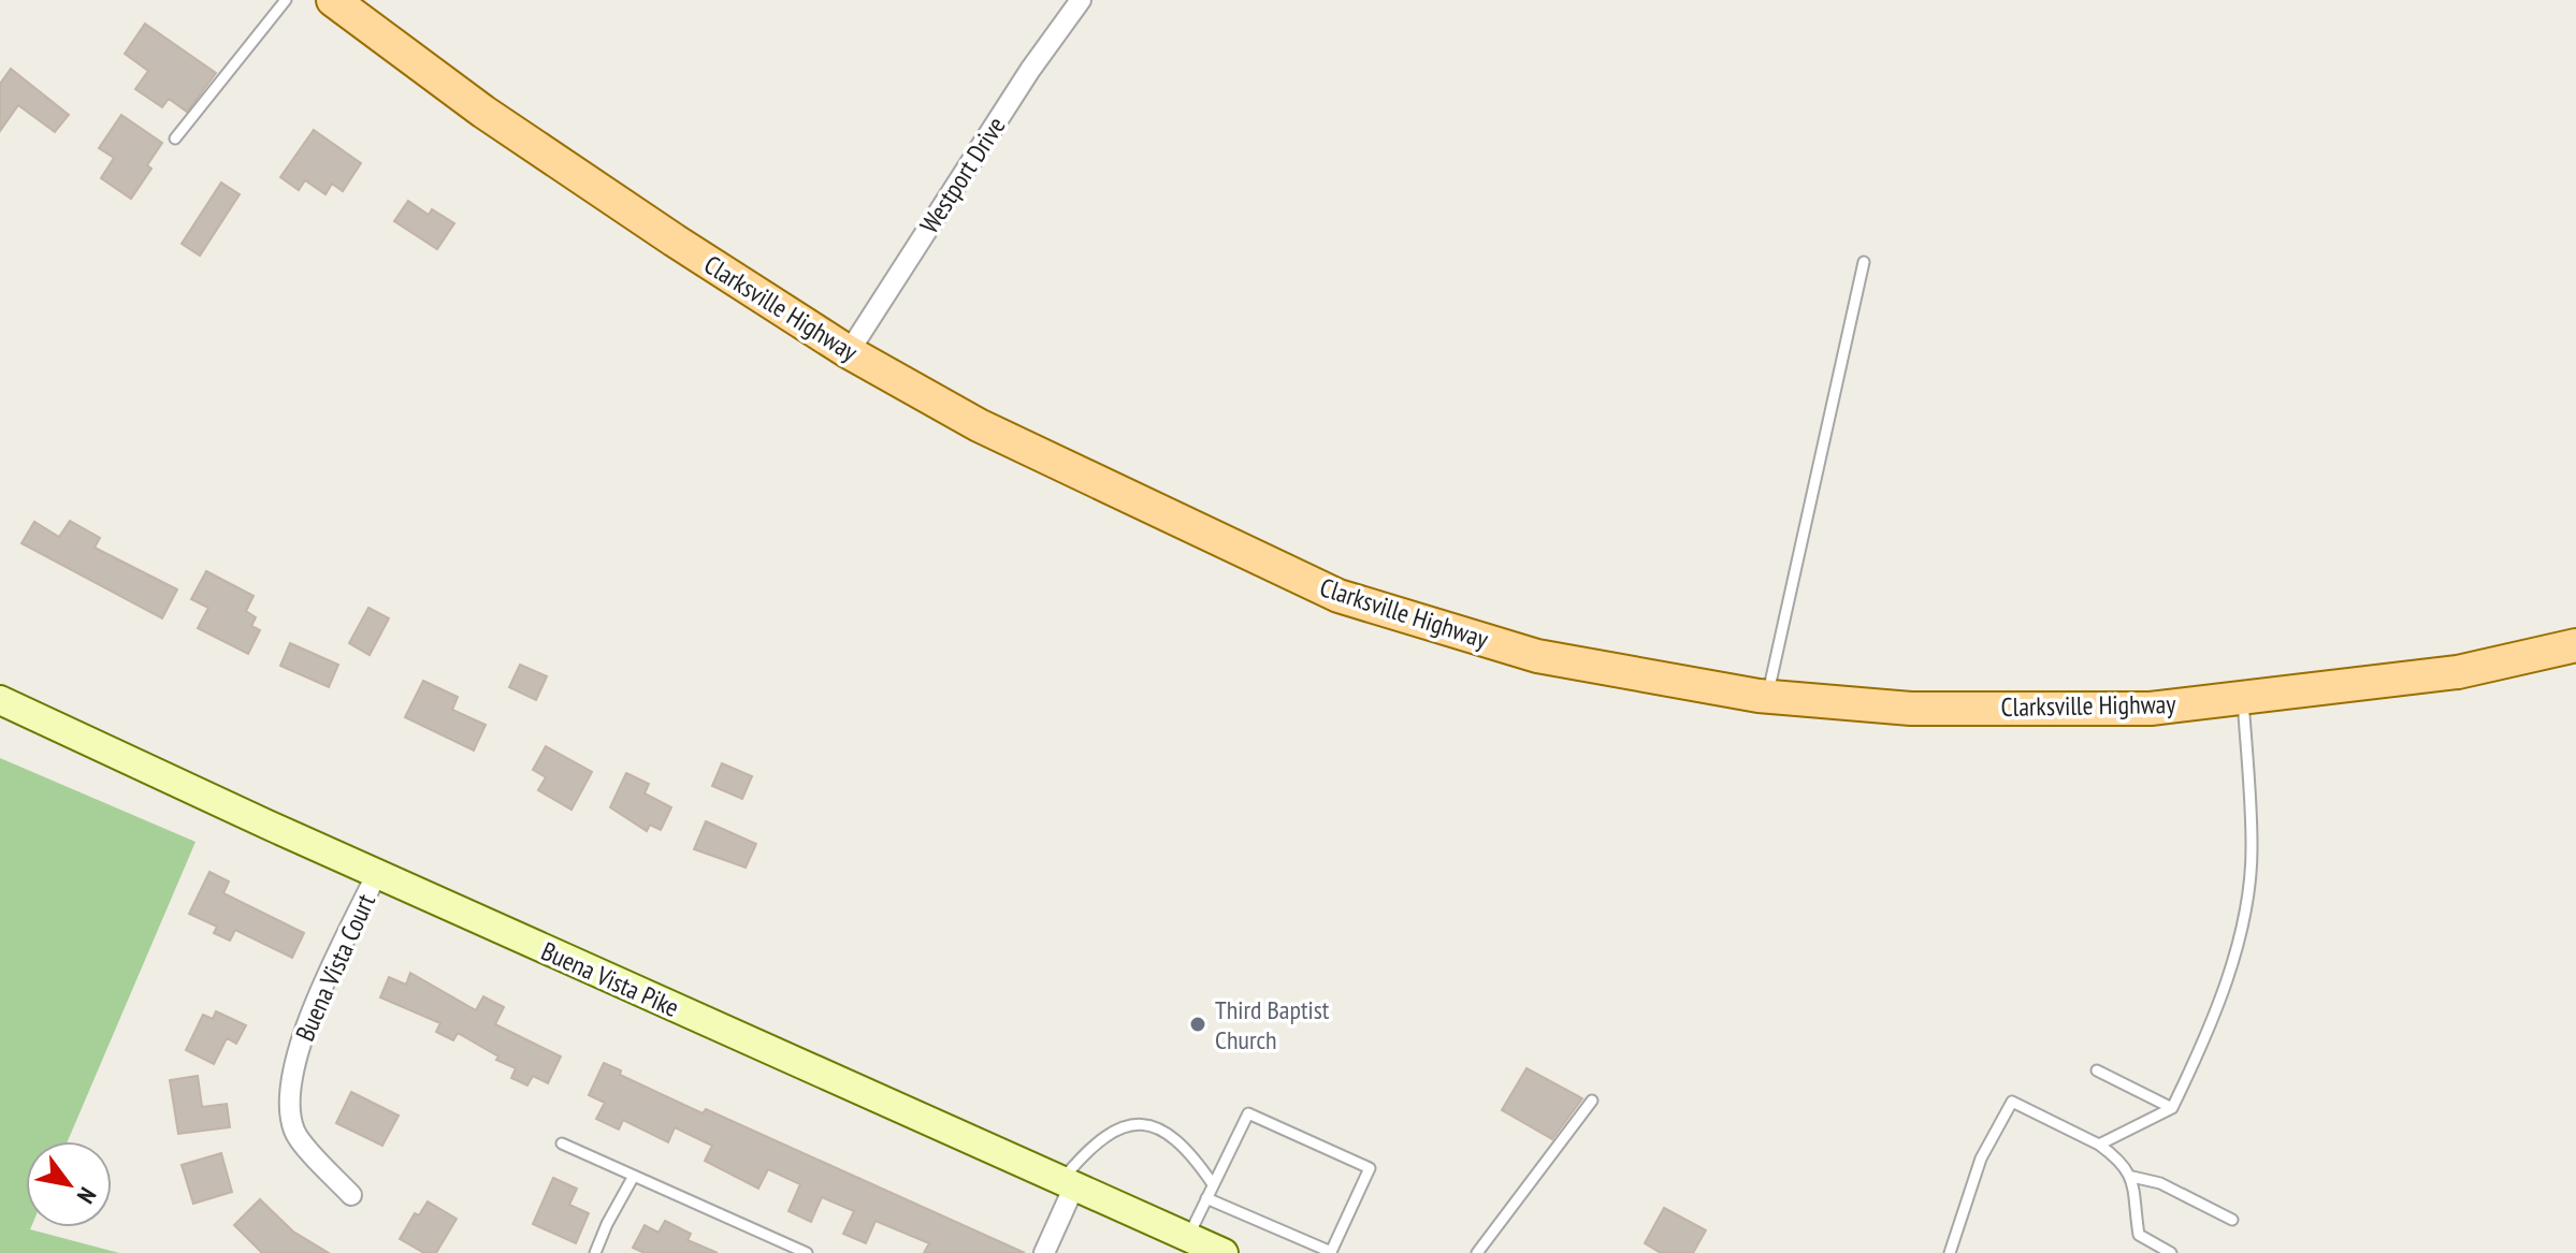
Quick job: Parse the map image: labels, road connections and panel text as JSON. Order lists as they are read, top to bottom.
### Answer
{
  "streets": {
    "main road": ["Clarksville Highway", "Buena Vista Pike"],
    "street": ["Westport Drive", "Buena Vista Court"]
  },
  "crossings": [
    ["Westport Drive", "Clarksville Highway"],
    ["Buena Vista Court", "Buena Vista Pike"]
  ],
  "places": ["Third Baptist Church"],
  "north": "bottom right"
}
